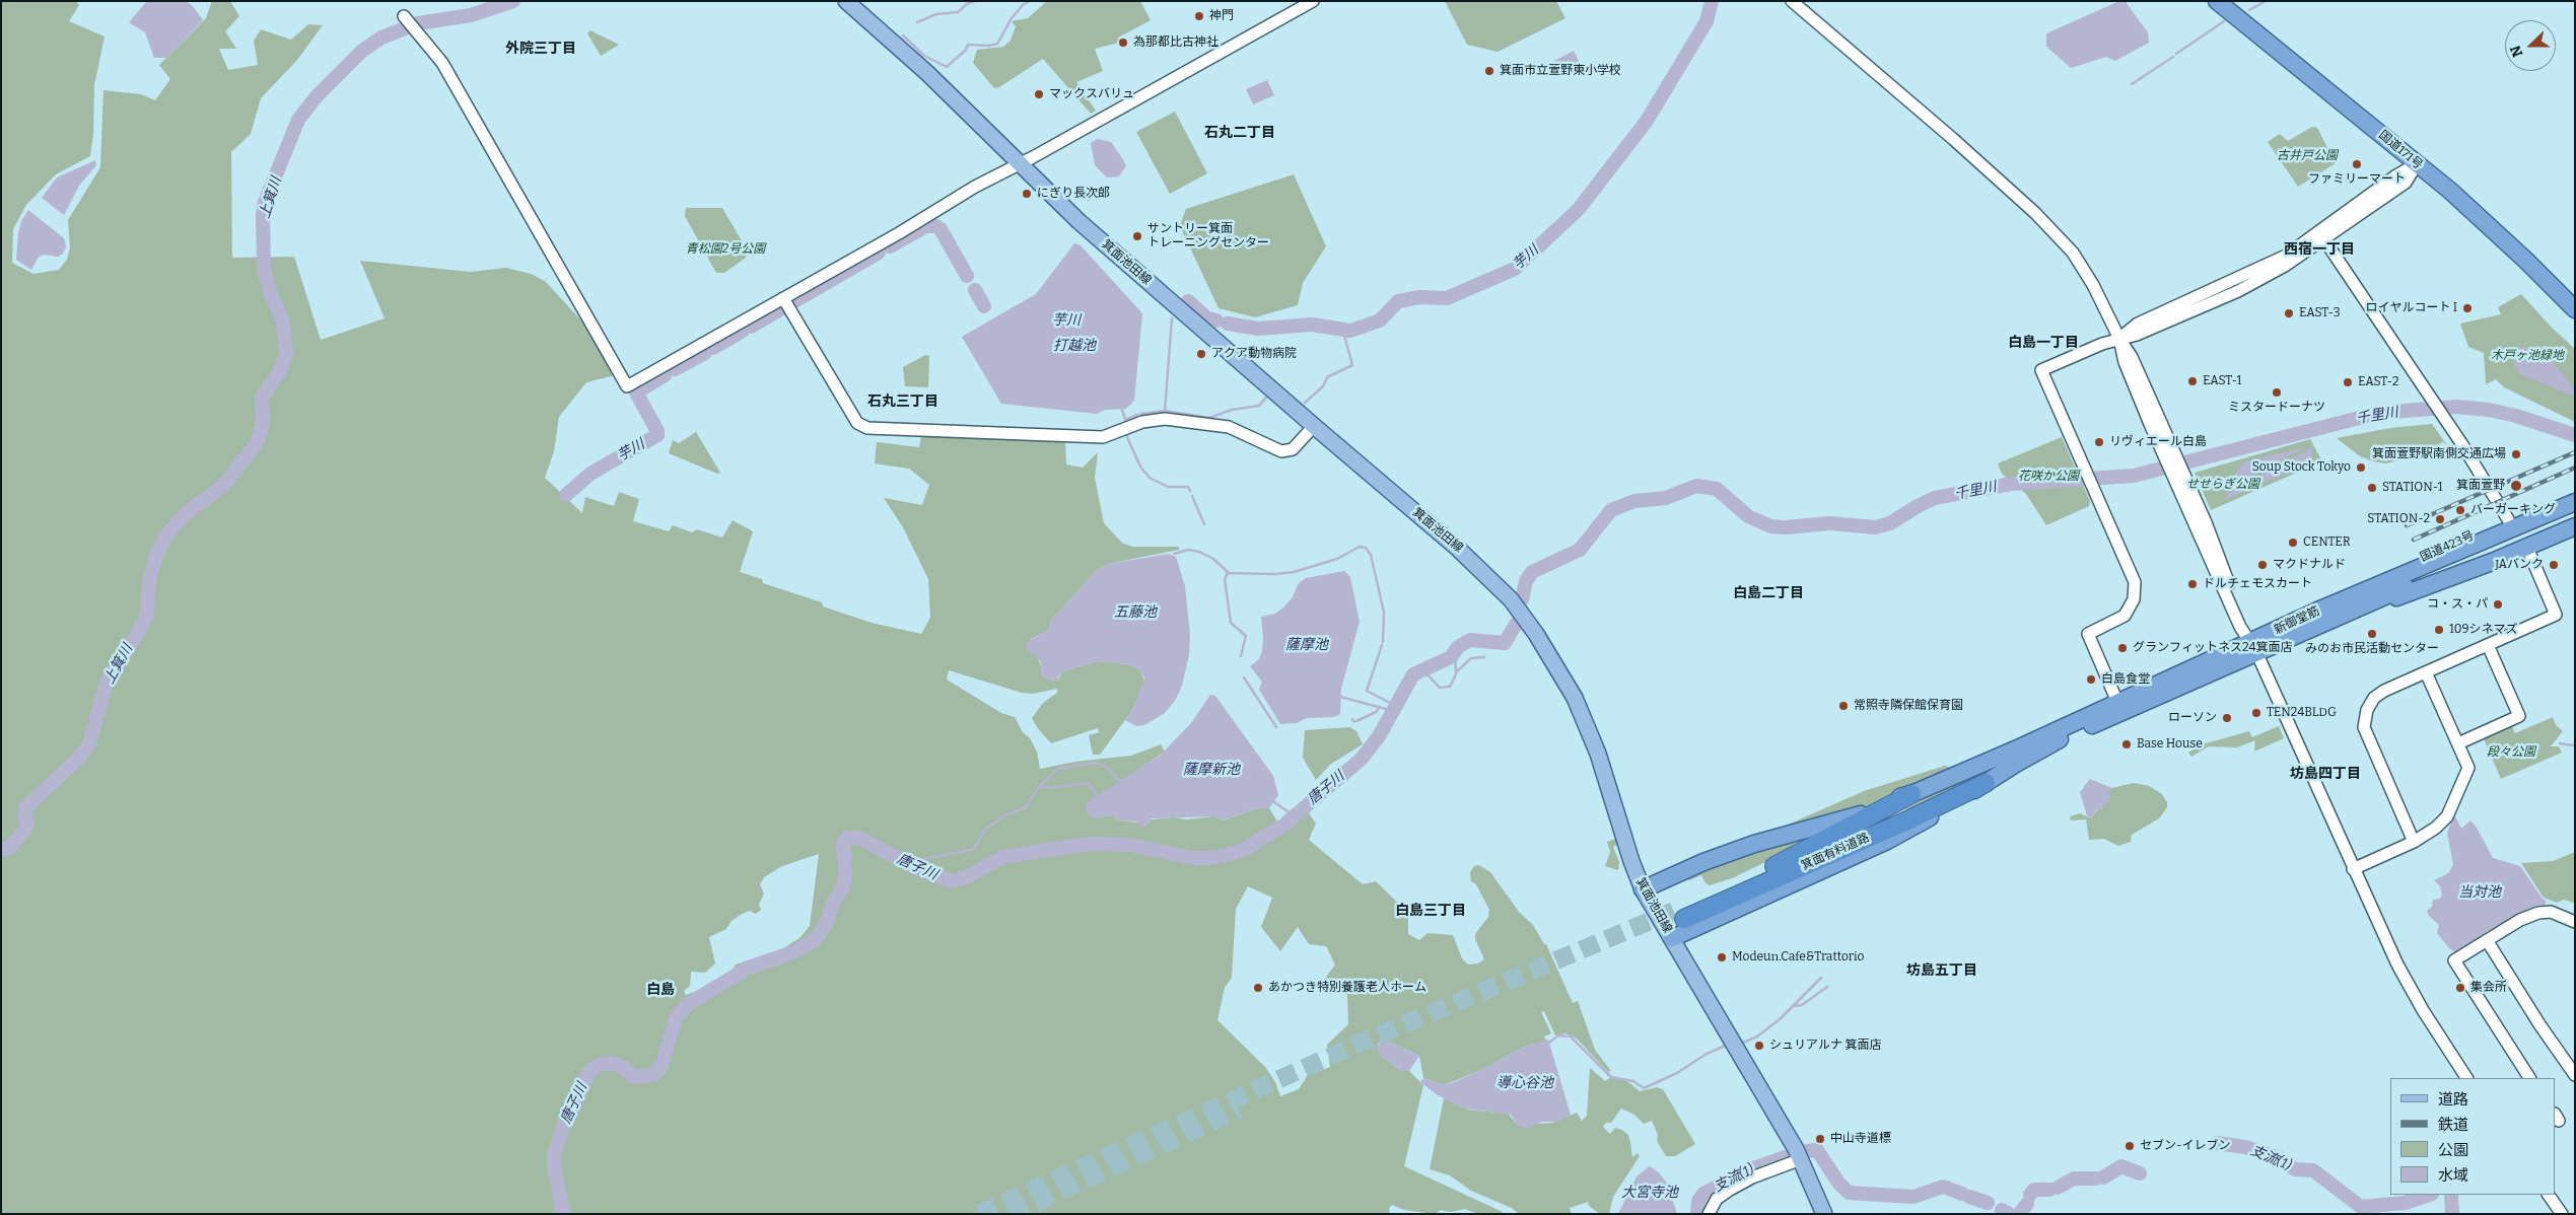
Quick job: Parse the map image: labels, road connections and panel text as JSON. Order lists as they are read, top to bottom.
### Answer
{
  "streets": {
    "highway": [
      "国道171号",
      "国道423号",
      "新御堂筋",
      "箕面有料道路"
    ],
    "main road": ["箕面池田線"]
  },
  "crossings": [
    ["箕面池田線", "新御堂筋"],
    ["国道423号", "新御堂筋"],
    ["新御堂筋", "箕面有料道路"]
  ],
  "districts": [
    "外院三丁目",
    "石丸二丁目",
    "西宿一丁目",
    "白島一丁目",
    "石丸三丁目",
    "白島二丁目",
    "坊島四丁目",
    "白島三丁目",
    "坊島五丁目",
    "白島"
  ],
  "water": [
    "上箕川",
    "芋川",
    "打越池",
    "千里川",
    "五藤池",
    "薩摩池",
    "薩摩新池",
    "唐子川",
    "当対池",
    "導心谷池",
    "支流(1)",
    "大宮寺池"
  ],
  "parks": [
    "古井戸公園",
    "青松園2号公園",
    "木戸ヶ池緑地",
    "花咲か公園",
    "せせらぎ公園",
    "段々公園"
  ],
  "places": [
    "神門",
    "為那都比古神社",
    "箕面市立萱野東小学校",
    "マックスバリュ",
    "ファミリーマート",
    "にぎり長次郎",
    "サントリー箕面 トレーニングセンター",
    "ロイヤルコート I",
    "EAST-3",
    "アクア動物病院",
    "EAST-1",
    "EAST-2",
    "ミスタードーナツ",
    "リヴィエール白島",
    "箕面萱野駅南側交通広場",
    "Soup Stock Tokyo",
    "箕面萱野",
    "STATION-1",
    "バーガーキング",
    "STATION-2",
    "CENTER",
    "マクドナルド",
    "JAバンク",
    "ドルチェモスカート",
    "コ・ス・パ",
    "109シネマズ",
    "みのお市民活動センター",
    "グランフィットネス24箕面店",
    "白島食堂",
    "常照寺隣保館保育園",
    "TEN24BLDG",
    "ローソン",
    "Base House",
    "Modeun.Cafe&Trattorio",
    "あかつき特別養護老人ホーム",
    "集会所",
    "シュリアルナ 箕面店",
    "中山寺道標",
    "セブン-イレブン"
  ],
  "legend": [
    "道路",
    "鉄道",
    "公園",
    "水域"
  ],
  "north": "left"
}
